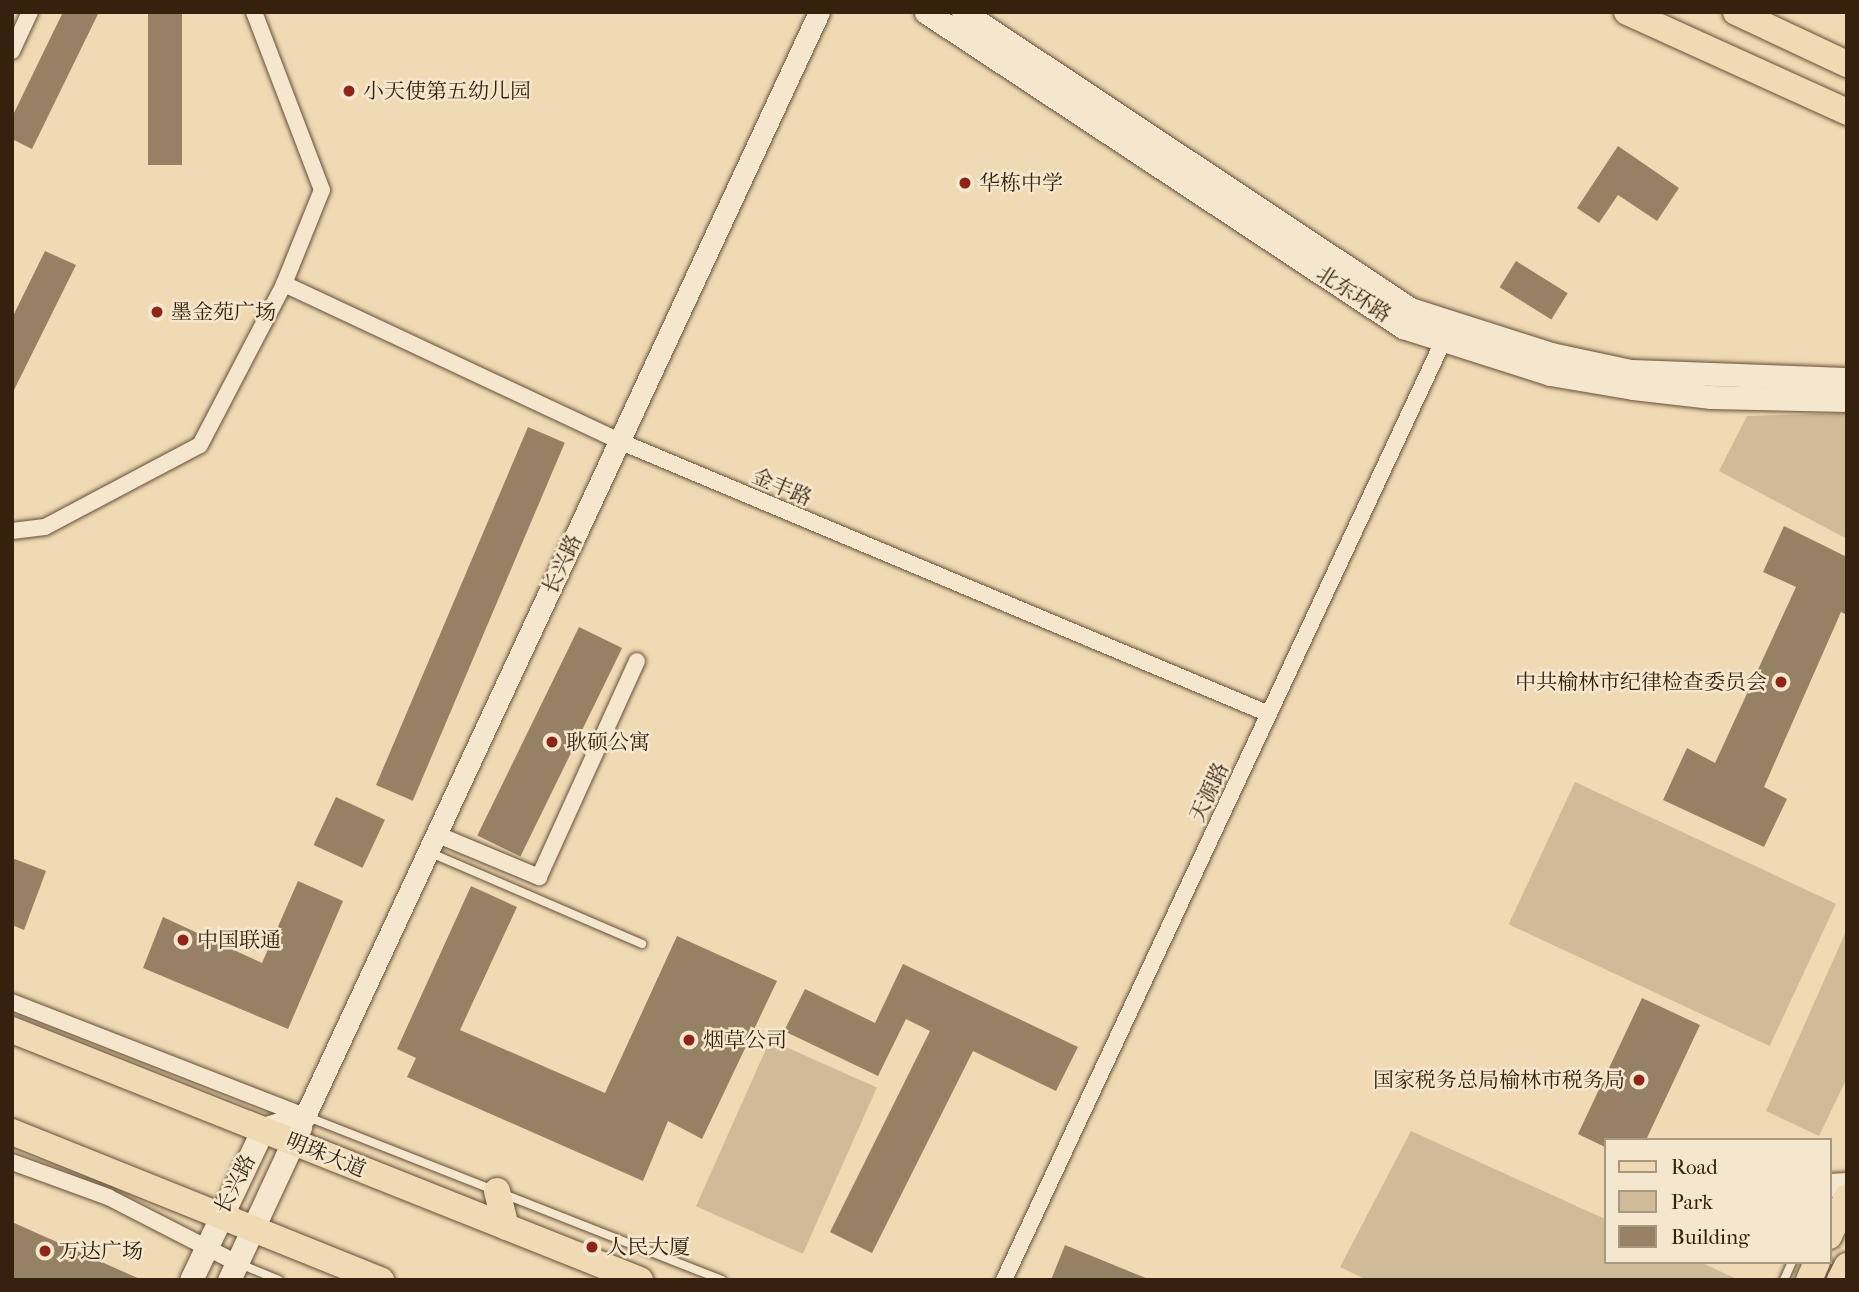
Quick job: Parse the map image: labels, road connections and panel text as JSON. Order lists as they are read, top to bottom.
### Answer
{
  "streets": {
    "main road": ["北东环路", "长兴路", "明珠大道"],
    "street": ["金丰路", "天源路"]
  },
  "crossings": [
    ["北东环路", "天源路"],
    ["金丰路", "长兴路"],
    ["金丰路", "天源路"],
    ["长兴路", "明珠大道"]
  ],
  "places": [
    "小天使第五幼儿园",
    "华栋中学",
    "墨金苑广场",
    "中共榆林市纪律检查委员会",
    "耿硕公寓",
    "中国联通",
    "烟草公司",
    "国家税务总局榆林市税务局",
    "人民大厦",
    "万达广场"
  ],
  "legend": ["Road", "Park", "Building"]
}
